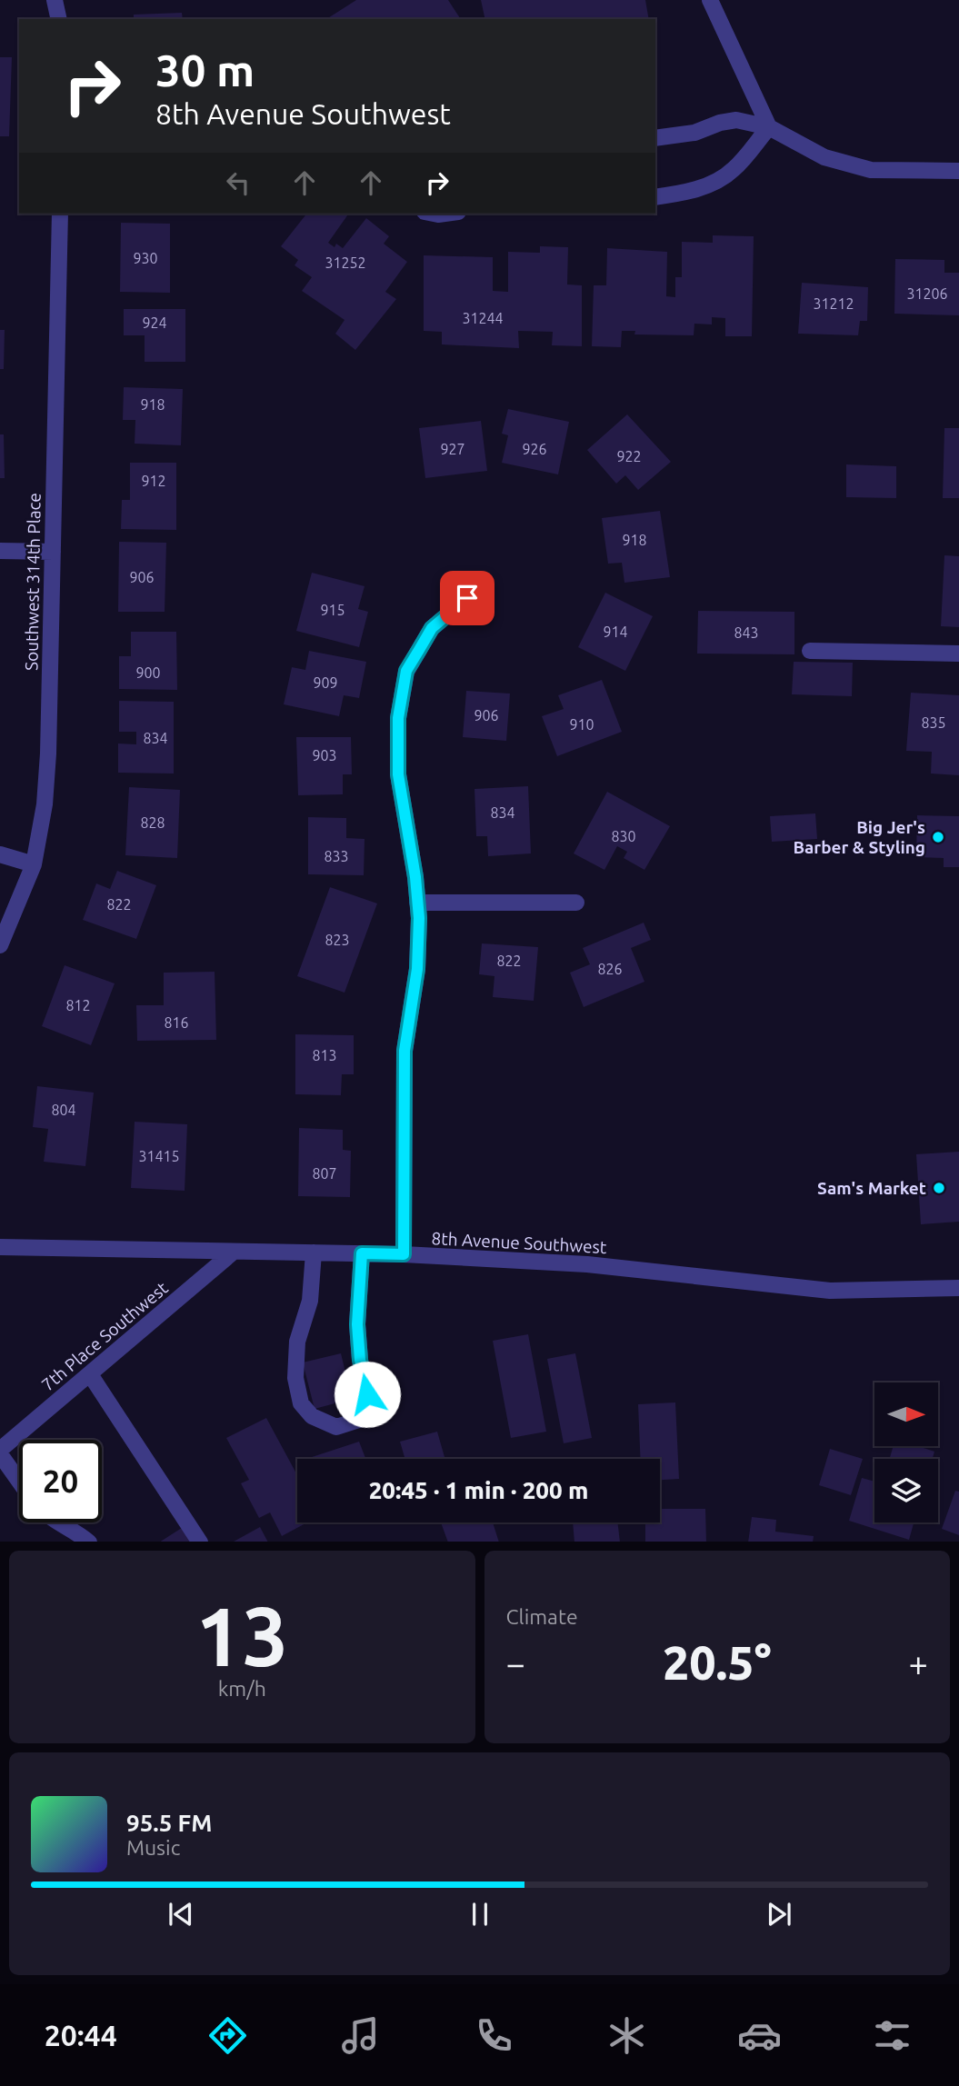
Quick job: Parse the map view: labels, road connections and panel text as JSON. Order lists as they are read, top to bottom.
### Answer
{
  "streets": {
    "street": ["Southwest 314th Place", "8th Avenue Southwest", "7th Place Southwest"]
  },
  "crossings": [
    ["8th Avenue Southwest", "7th Place Southwest"]
  ],
  "places": ["Big Jer's Barber & Styling", "Sam's Market"],
  "house_numbers": [
    "930",
    "31252",
    "31206",
    "31212",
    "31244",
    "924",
    "918",
    "927",
    "926",
    "922",
    "912",
    "918",
    "906",
    "915",
    "914",
    "843",
    "900",
    "909",
    "906",
    "835",
    "910",
    "834",
    "903",
    "834",
    "828",
    "830",
    "833",
    "822",
    "823",
    "822",
    "826",
    "812",
    "816",
    "813",
    "804",
    "31415",
    "807"
  ],
  "north": "right",
  "page": {
    "turn": ["30 m", "8th Avenue Southwest"],
    "limit": "20",
    "trip": "20:45 · 1 min · 200 m",
    "tile": [
      ["13", "km/h"],
      "Climate"
    ],
    "heat": ["−", "20.5°", "+"],
    "song": ["95.5 FM", "Music"],
    "tabs": "20:44"
  }
}
